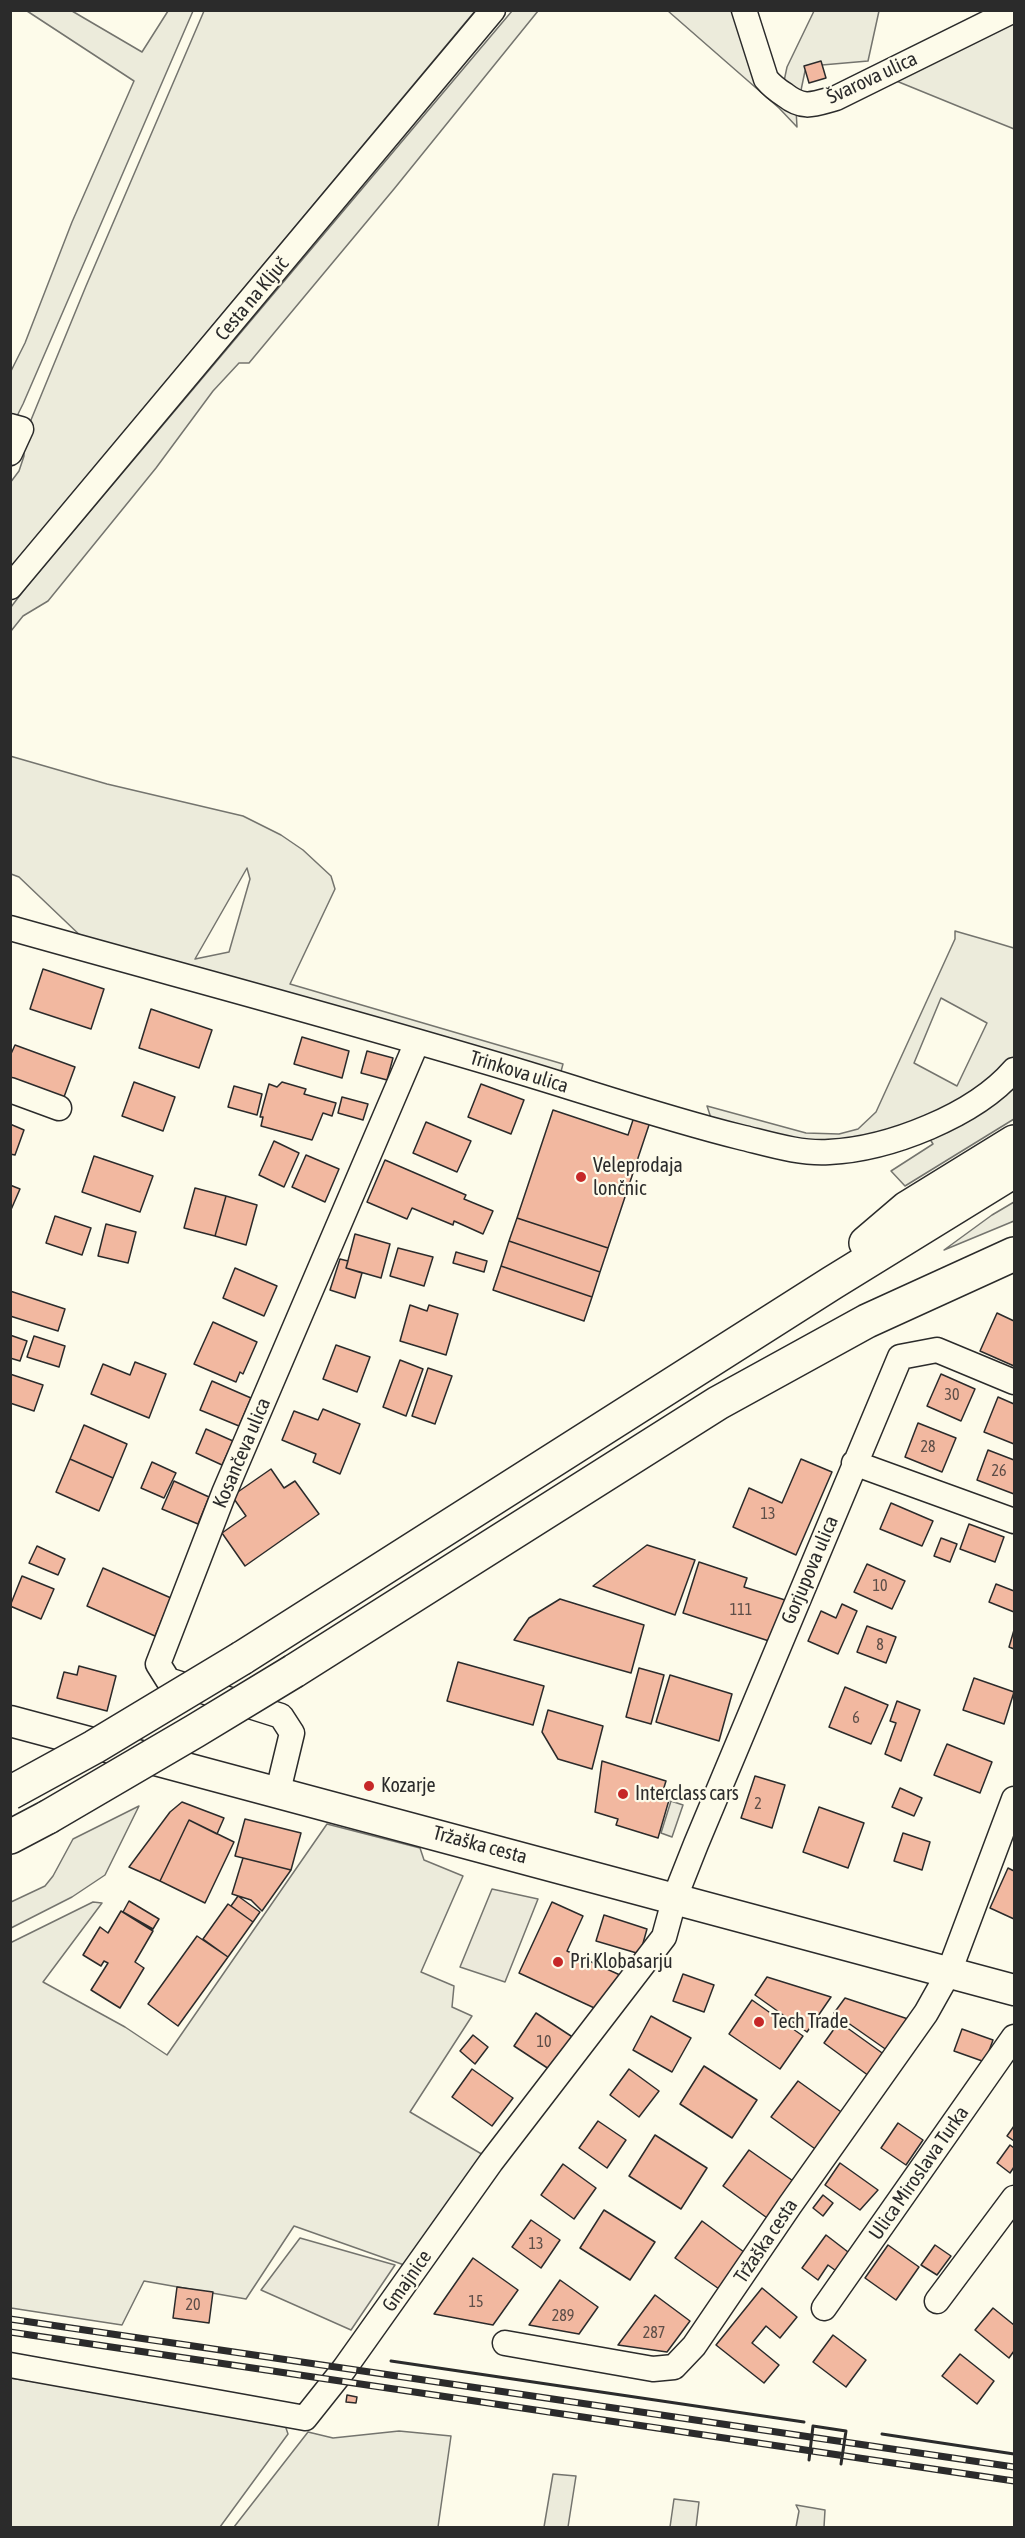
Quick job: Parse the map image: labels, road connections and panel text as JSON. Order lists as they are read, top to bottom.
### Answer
{
  "streets": {
    "main road": ["Tržaška cesta"],
    "street": [
      "Švarova ulica",
      "Cesta na Ključ",
      "Trinkova ulica",
      "Kosančeva ulica",
      "Gorjupova ulica",
      "Ulica Miroslava Turka",
      "Gmajnice"
    ]
  },
  "crossings": [
    ["Trinkova ulica", "Kosančeva ulica"],
    ["Kosančeva ulica", "Tržaška cesta"],
    ["Gorjupova ulica", "Tržaška cesta"],
    ["Gorjupova ulica", "Gmajnice"],
    ["Tržaška cesta", "Gmajnice"]
  ],
  "places": [
    "Veleprodaja lončnic",
    "Kozarje",
    "Interclass cars",
    "Pri Klobasarju",
    "Tech Trade"
  ],
  "house_numbers": [
    "30",
    "28",
    "26",
    "13",
    "10",
    "111",
    "8",
    "6",
    "2",
    "10",
    "13",
    "15",
    "20",
    "289",
    "287"
  ]
}
